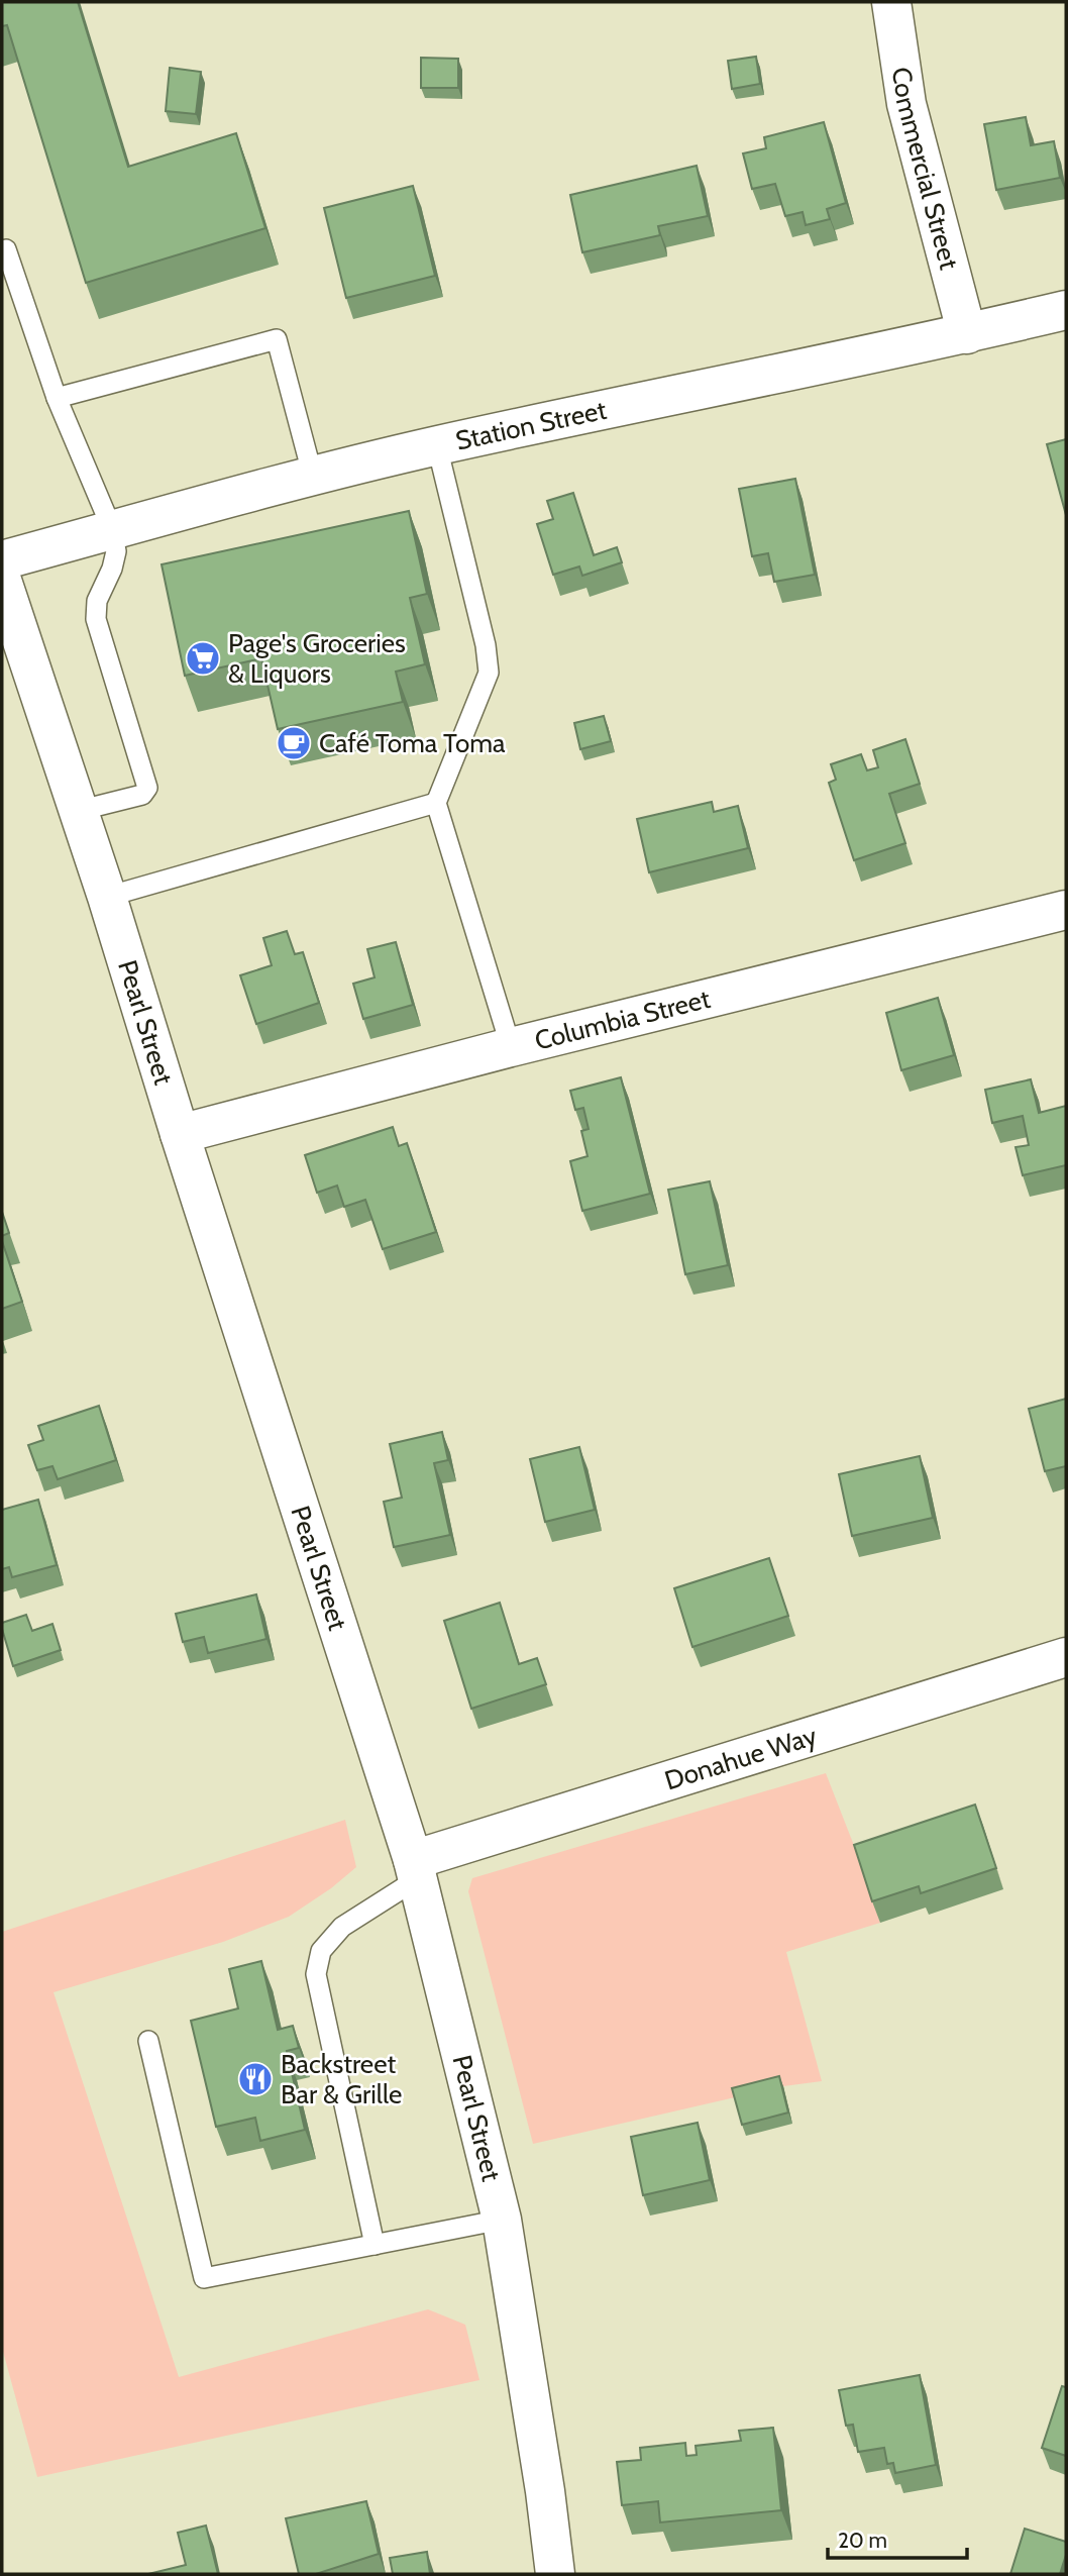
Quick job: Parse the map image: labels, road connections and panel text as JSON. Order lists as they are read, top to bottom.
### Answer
{
  "streets": {
    "street": [
      "Commercial Street",
      "Station Street",
      "Columbia Street",
      "Pearl Street",
      "Donahue Way"
    ]
  },
  "crossings": [
    ["Commercial Street", "Station Street"],
    ["Columbia Street", "Pearl Street"],
    ["Pearl Street", "Donahue Way"]
  ],
  "places": {
    "supermarket": ["Page's Groceries & Liquors"],
    "cafe": ["Café Toma Toma"],
    "restaurant": ["Backstreet Bar & Grille"]
  },
  "scale_bar": "20 m"
}
